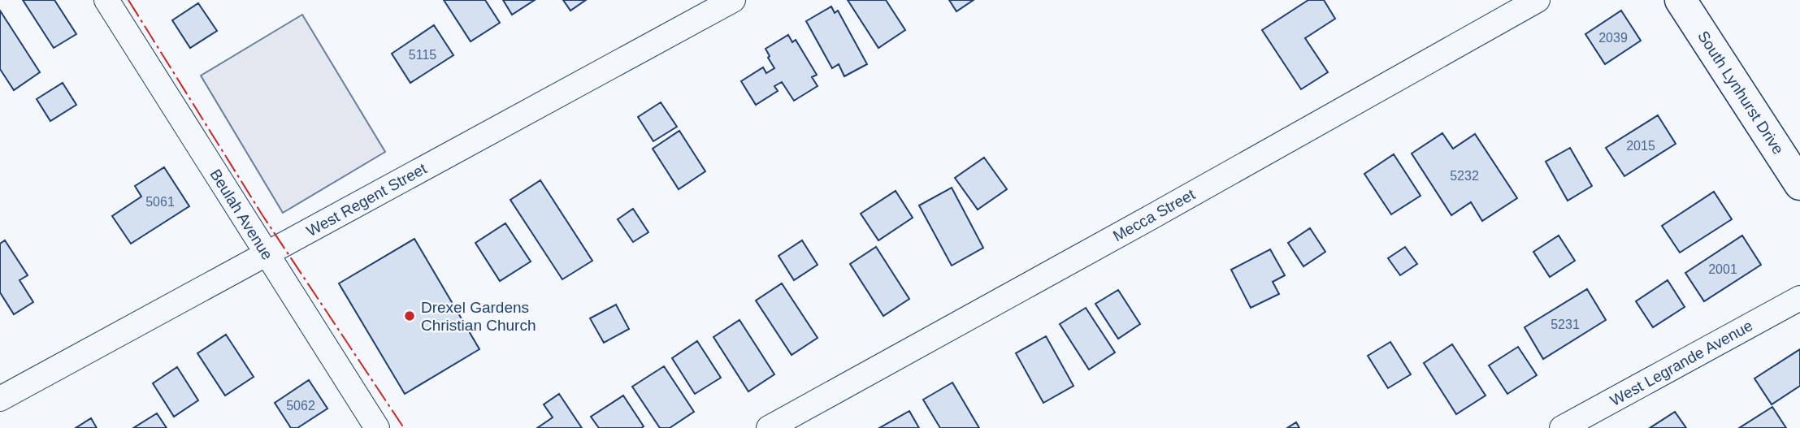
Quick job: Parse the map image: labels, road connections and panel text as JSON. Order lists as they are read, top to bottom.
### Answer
{
  "streets": {
    "main road": ["South Lynhurst Drive"],
    "street": [
      "West Regent Street",
      "Beulah Avenue",
      "Mecca Street",
      "West Legrande Avenue"
    ]
  },
  "crossings": [
    ["West Regent Street", "Beulah Avenue"]
  ],
  "places": ["Drexel Gardens Christian Church"],
  "house_numbers": [
    "2039",
    "5115",
    "2015",
    "5232",
    "5061",
    "2001",
    "5231",
    "5062"
  ]
}
